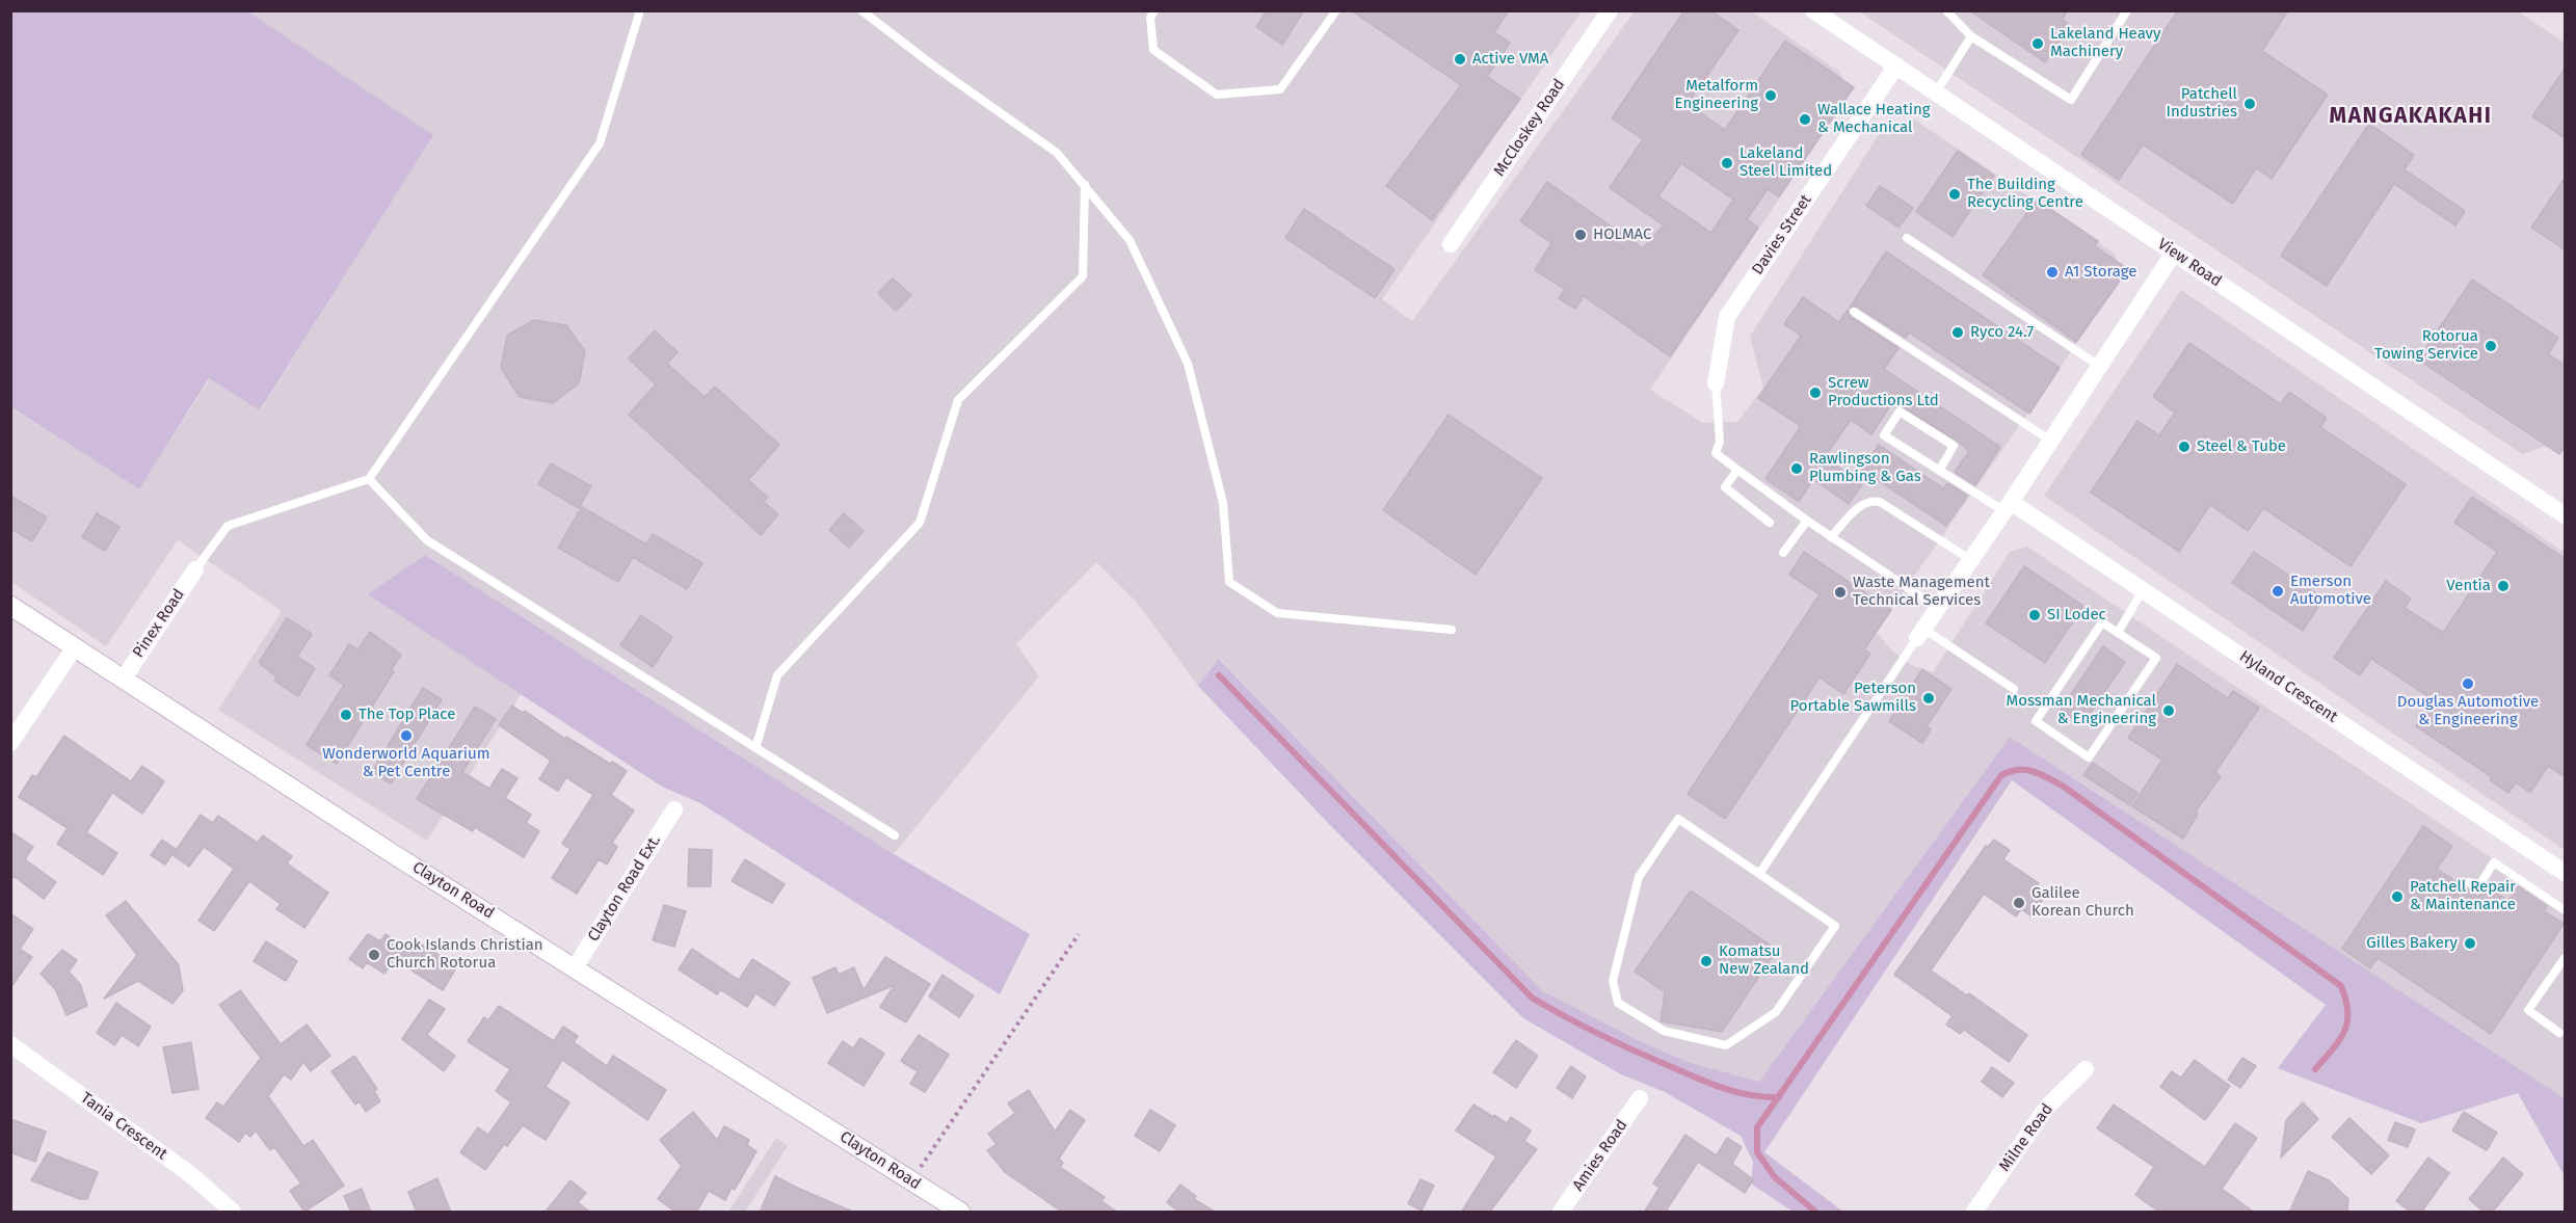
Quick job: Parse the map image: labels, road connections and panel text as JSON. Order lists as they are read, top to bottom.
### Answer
{
  "streets": {
    "main road": ["Clayton Road"],
    "street": [
      "McCloskey Road",
      "Davies Street",
      "View Road",
      "Pinex Road",
      "Hyland Crescent",
      "Clayton Road Ext.",
      "Tania Crescent",
      "Milne Road",
      "Amies Road"
    ]
  },
  "crossings": [
    ["Davies Street", "View Road"],
    ["Pinex Road", "Clayton Road"],
    ["Clayton Road Ext.", "Clayton Road"]
  ],
  "districts": ["MANGAKAKAHI"],
  "places": [
    "Lakeland Heavy Machinery",
    "Active VMA",
    "Metalform Engineering",
    "Patchell Industries",
    "Wallace Heating & Mechanical",
    "Lakeland Steel Limited",
    "The Building Recycling Centre",
    "HOLMAC",
    "A1 Storage",
    "Ryco 24.7",
    "Rotorua Towing Service",
    "Screw Productions Ltd",
    "Steel & Tube",
    "Rawlingson Plumbing & Gas",
    "Ventia",
    "Emerson Automotive",
    "Waste Management Technical Services",
    "SI Lodec",
    "Douglas Automotive & Engineering",
    "Peterson Portable Sawmills",
    "Mossman Mechanical & Engineering",
    "The Top Place",
    "Wonderworld Aquarium & Pet Centre",
    "Patchell Repair & Maintenance",
    "Galilee Korean Church",
    "Gilles Bakery",
    "Cook Islands Christian Church Rotorua",
    "Komatsu New Zealand"
  ]
}
